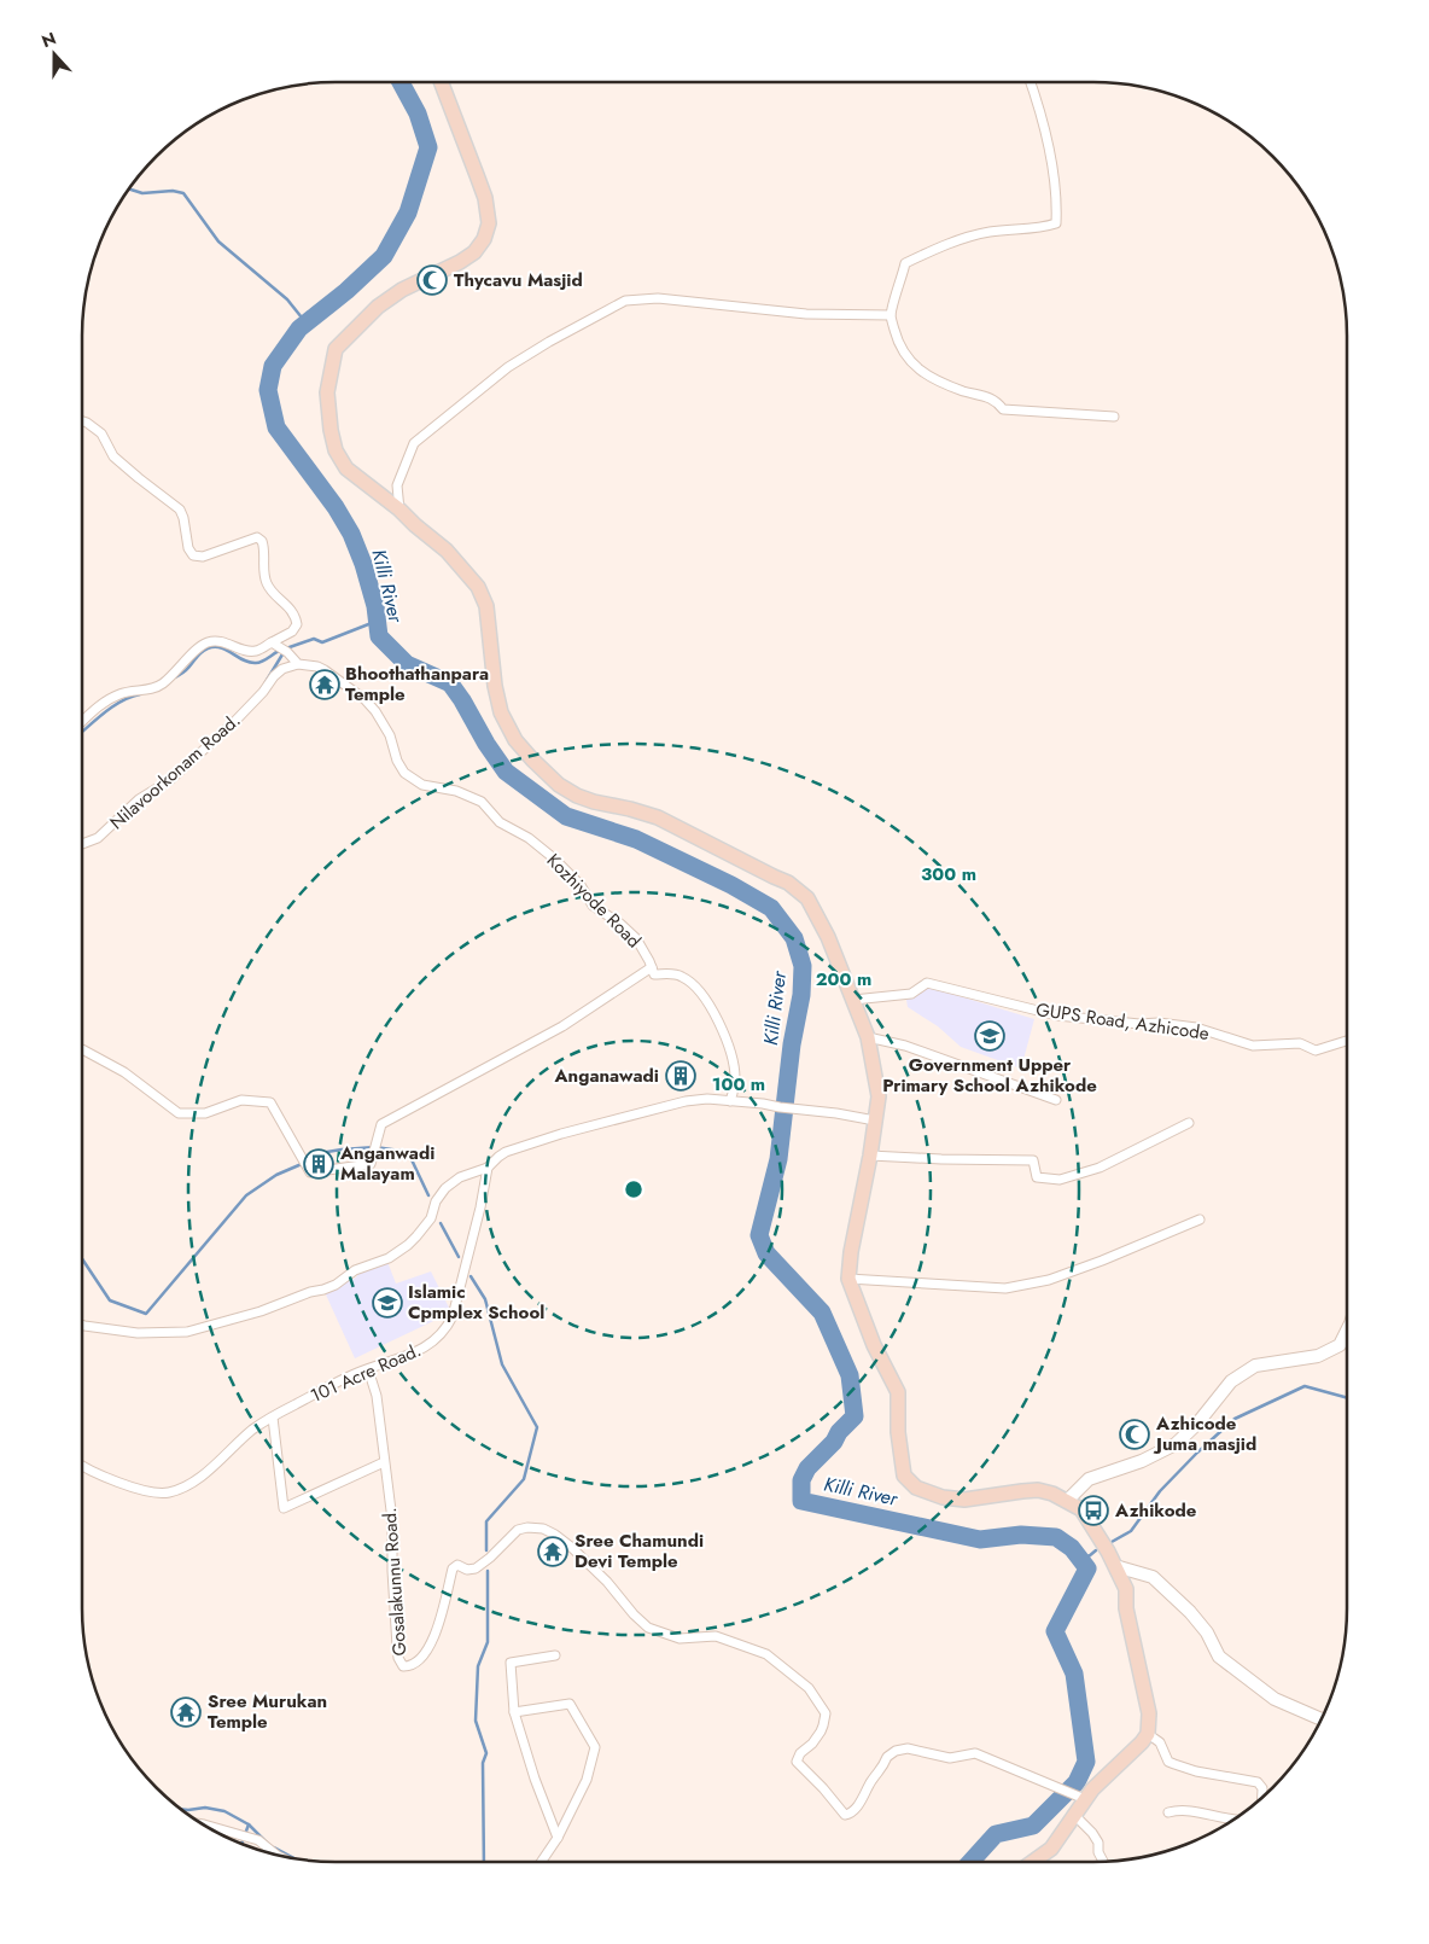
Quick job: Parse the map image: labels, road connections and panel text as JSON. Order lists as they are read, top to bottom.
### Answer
{
  "streets": {
    "street": [
      "Nilavoorkonam Road.",
      "Kozhiyode Road",
      "GUPS Road, Azhicode",
      "101 Acre Road.",
      "Gosalakunnu Road."
    ]
  },
  "crossings": [
    ["Nilavoorkonam Road.", "Kozhiyode Road"],
    ["101 Acre Road.", "Gosalakunnu Road."]
  ],
  "water": ["Killi River"],
  "places": {
    "mosque": ["Thycavu Masjid", "Azhicode Juma masjid"],
    "temple": ["Bhoothathanpara Temple", "Sree Chamundi Devi Temple", "Sree Murukan Temple"],
    "school or university": ["Government Upper Primary School Azhikode", "Islamic Cpmplex School"],
    "building": ["Anganawadi", "Anganwadi Malayam"],
    "bus stop": ["Azhikode"]
  },
  "north": "top",
  "rings": ["300 m", "200 m", "100 m"]
}
